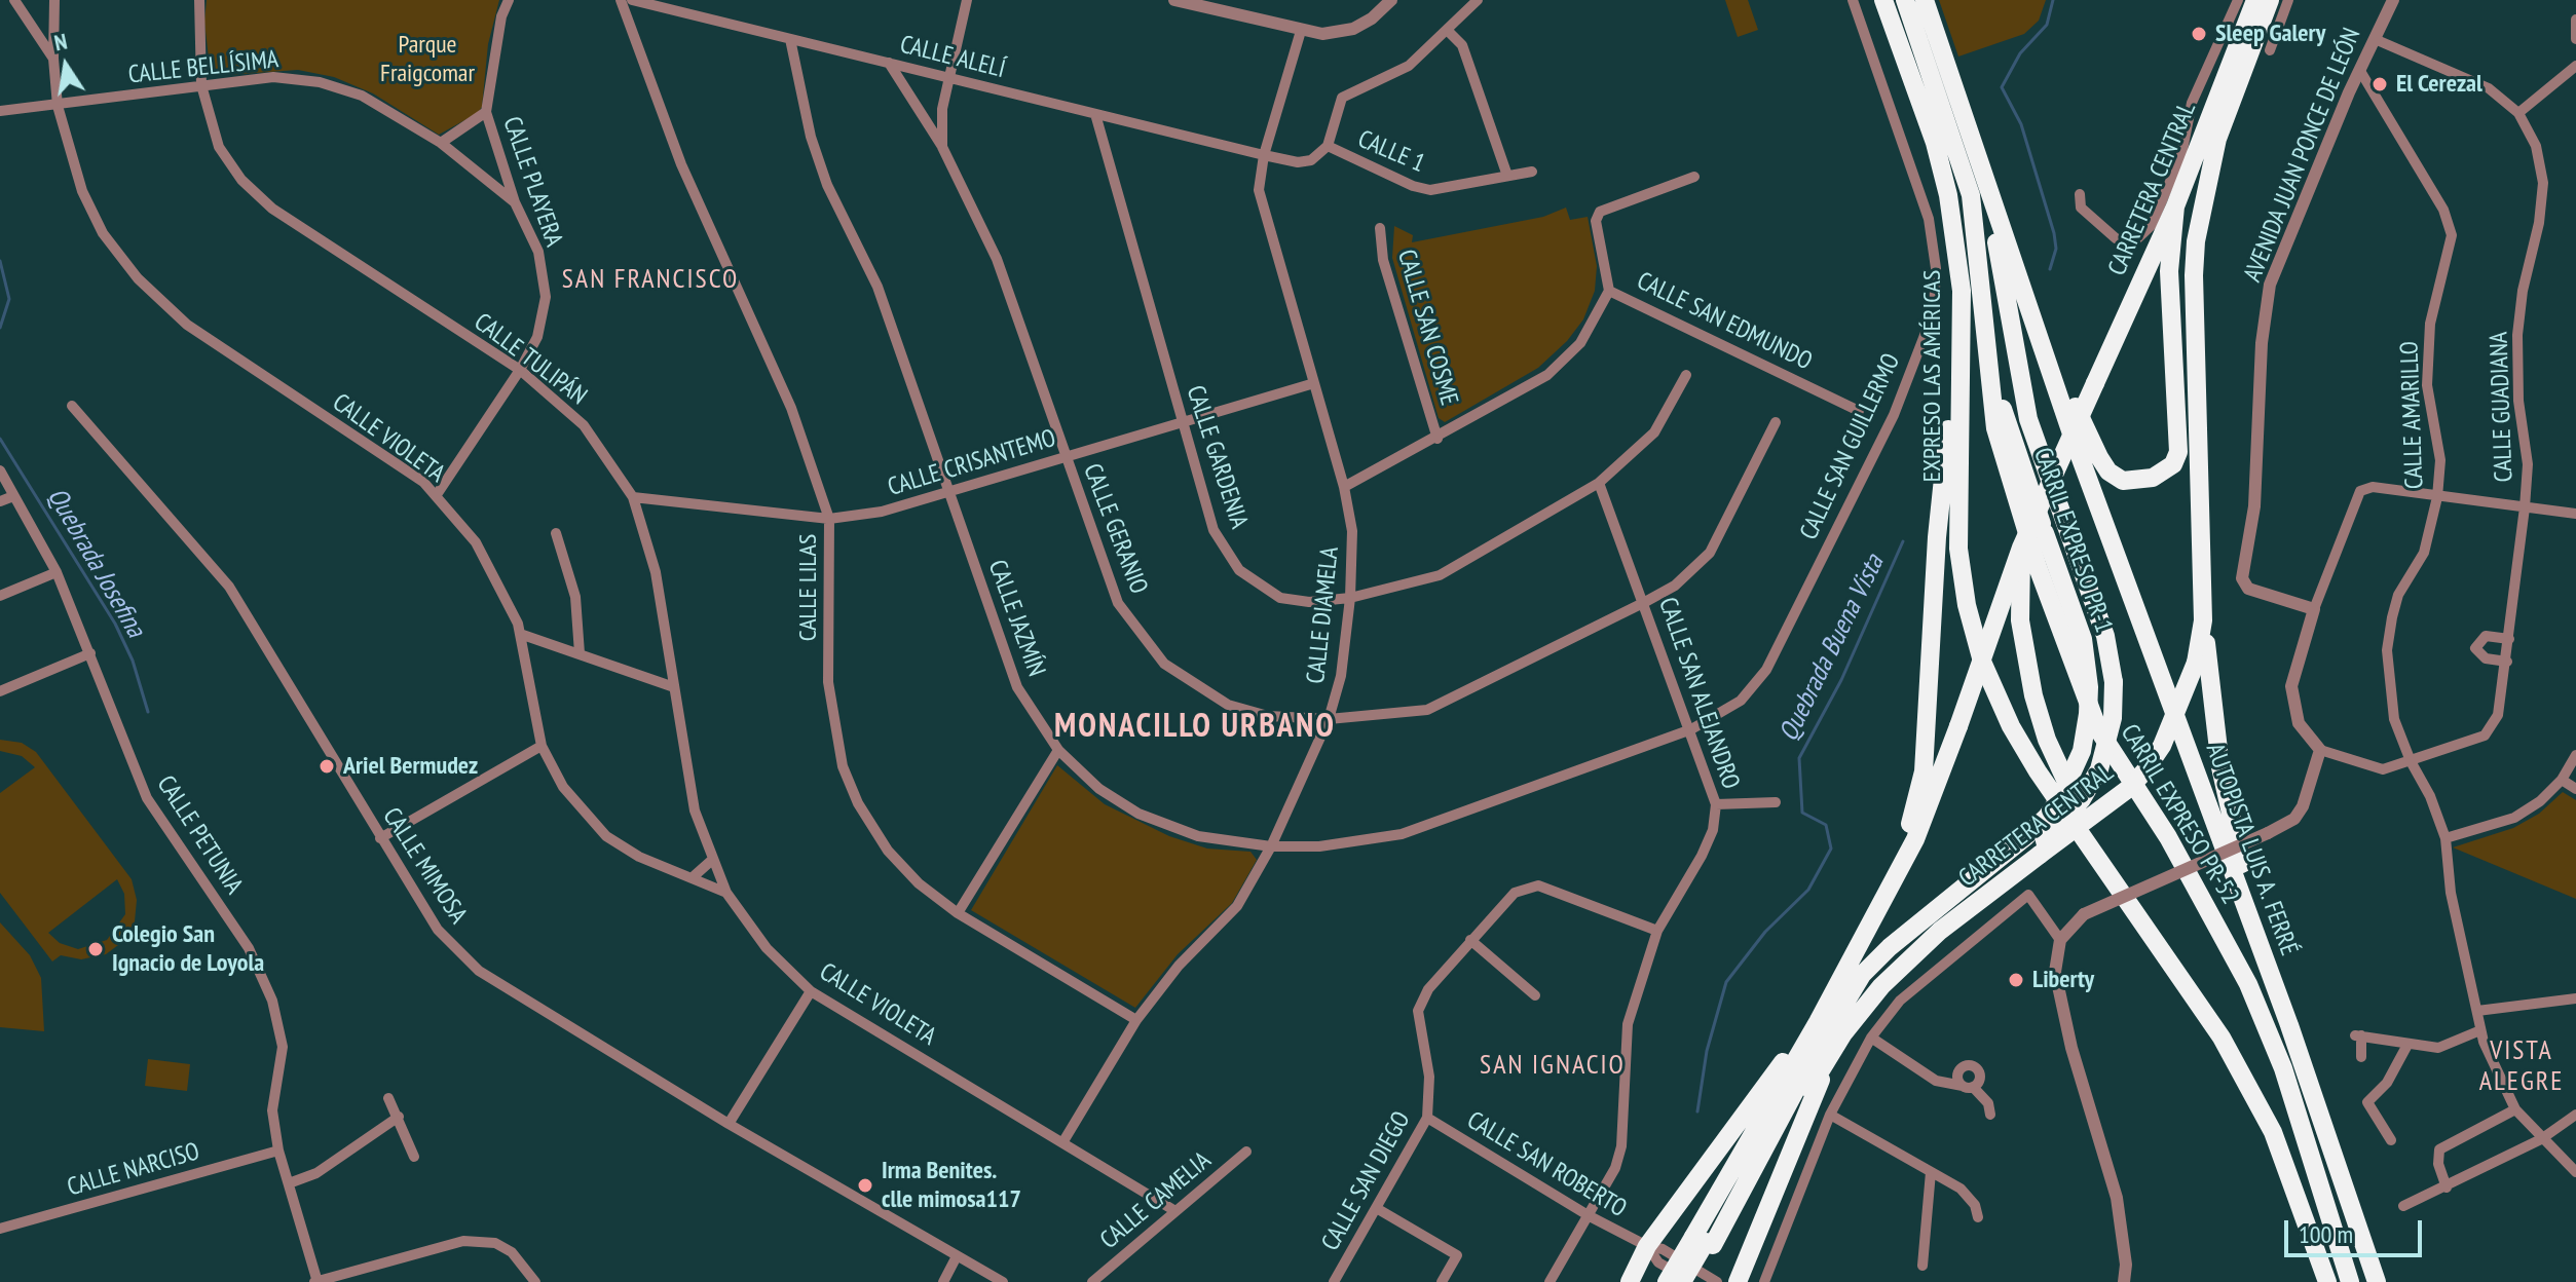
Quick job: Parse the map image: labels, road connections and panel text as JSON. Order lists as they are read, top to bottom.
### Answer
{
  "streets": {
    "highway": [
      "CARRETERA CENTRAL",
      "EXPRESO LAS AMÉRICAS",
      "CARRIL EXPRESO PR-1",
      "CARRIL EXPRESO PR-52",
      "AUTOPISTA LUIS A. FERRÉ"
    ],
    "street": [
      "CALLE ALELÍ",
      "CALLE BELLÍSIMA",
      "CALLE 1",
      "AVENIDA JUAN PONCE DE LEÓN",
      "CALLE PLAYERA",
      "CALLE SAN EDMUNDO",
      "CALLE SAN COSME",
      "CALLE TULIPÁN",
      "CALLE GUADIANA",
      "CALLE AMARILLO",
      "CALLE VIOLETA",
      "CALLE SAN GUILLERMO",
      "CALLE GARDENIA",
      "CALLE CRISANTEMO",
      "CALLE GERANIO",
      "CALLE LILAS",
      "CALLE DIAMELA",
      "CALLE JAZMÍN",
      "CALLE SAN ALEJANDRO",
      "CALLE PETUNIA",
      "CALLE MIMOSA",
      "CALLE SAN ROBERTO",
      "CALLE NARCISO",
      "CALLE SAN DIEGO",
      "CALLE CAMELIA"
    ]
  },
  "crossings": [
    ["CALLE ALELÍ", "CALLE 1"],
    ["CALLE ALELÍ", "CALLE GARDENIA"],
    ["CALLE ALELÍ", "CALLE GERANIO"],
    ["CALLE ALELÍ", "CALLE DIAMELA"],
    ["CALLE ALELÍ", "CALLE JAZMÍN"],
    ["CALLE BELLÍSIMA", "CALLE PLAYERA"],
    ["CALLE BELLÍSIMA", "CALLE TULIPÁN"],
    ["CALLE BELLÍSIMA", "CALLE VIOLETA"],
    ["CALLE 1", "CALLE DIAMELA"],
    ["AVENIDA JUAN PONCE DE LEÓN", "CALLE GUADIANA"],
    ["AVENIDA JUAN PONCE DE LEÓN", "CALLE AMARILLO"],
    ["CALLE PLAYERA", "CALLE TULIPÁN"],
    ["CALLE PLAYERA", "CALLE VIOLETA"],
    ["CARRETERA CENTRAL", "CARRIL EXPRESO PR-1"],
    ["CARRETERA CENTRAL", "CALLE SAN ROBERTO"],
    ["CALLE SAN EDMUNDO", "CALLE SAN COSME"],
    ["CALLE SAN EDMUNDO", "CALLE DIAMELA"],
    ["CALLE TULIPÁN", "CALLE VIOLETA"],
    ["CALLE TULIPÁN", "CALLE CRISANTEMO"],
    ["CALLE GUADIANA", "CALLE AMARILLO"],
    ["CALLE VIOLETA", "CALLE DIAMELA"],
    ["CALLE VIOLETA", "CALLE CAMELIA"],
    ["CALLE SAN GUILLERMO", "CALLE JAZMÍN"],
    ["CALLE SAN GUILLERMO", "CALLE SAN ALEJANDRO"],
    ["CALLE GARDENIA", "CALLE CRISANTEMO"],
    ["CALLE GARDENIA", "CALLE DIAMELA"],
    ["CALLE GARDENIA", "CALLE SAN ALEJANDRO"],
    ["CALLE CRISANTEMO", "CALLE GERANIO"],
    ["CALLE CRISANTEMO", "CALLE LILAS"],
    ["CALLE CRISANTEMO", "CALLE DIAMELA"],
    ["CALLE CRISANTEMO", "CALLE JAZMÍN"],
    ["CALLE GERANIO", "CALLE DIAMELA"],
    ["CALLE GERANIO", "CALLE SAN ALEJANDRO"],
    ["CARRIL EXPRESO PR-1", "CARRIL EXPRESO PR-52"],
    ["CALLE LILAS", "CALLE DIAMELA"],
    ["CALLE DIAMELA", "CALLE JAZMÍN"],
    ["CALLE JAZMÍN", "CALLE SAN ALEJANDRO"],
    ["CALLE SAN ALEJANDRO", "CALLE SAN ROBERTO"],
    ["CALLE SAN ALEJANDRO", "CALLE SAN DIEGO"],
    ["CALLE PETUNIA", "CALLE NARCISO"],
    ["CALLE SAN ROBERTO", "CALLE SAN DIEGO"]
  ],
  "districts": [
    "SAN FRANCISCO",
    "MONACILLO URBANO",
    "VISTA ALEGRE",
    "SAN IGNACIO"
  ],
  "water": ["Quebrada Josefina", "Quebrada Buena Vista"],
  "parks": ["Parque Fraigcomar"],
  "places": [
    "Sleep Galery",
    "El Cerezal",
    "Ariel Bermudez",
    "Colegio San Ignacio de Loyola",
    "Liberty",
    "Irma Benites. clle mimosa117"
  ],
  "scale_bar": "100 m",
  "north": "top"
}
